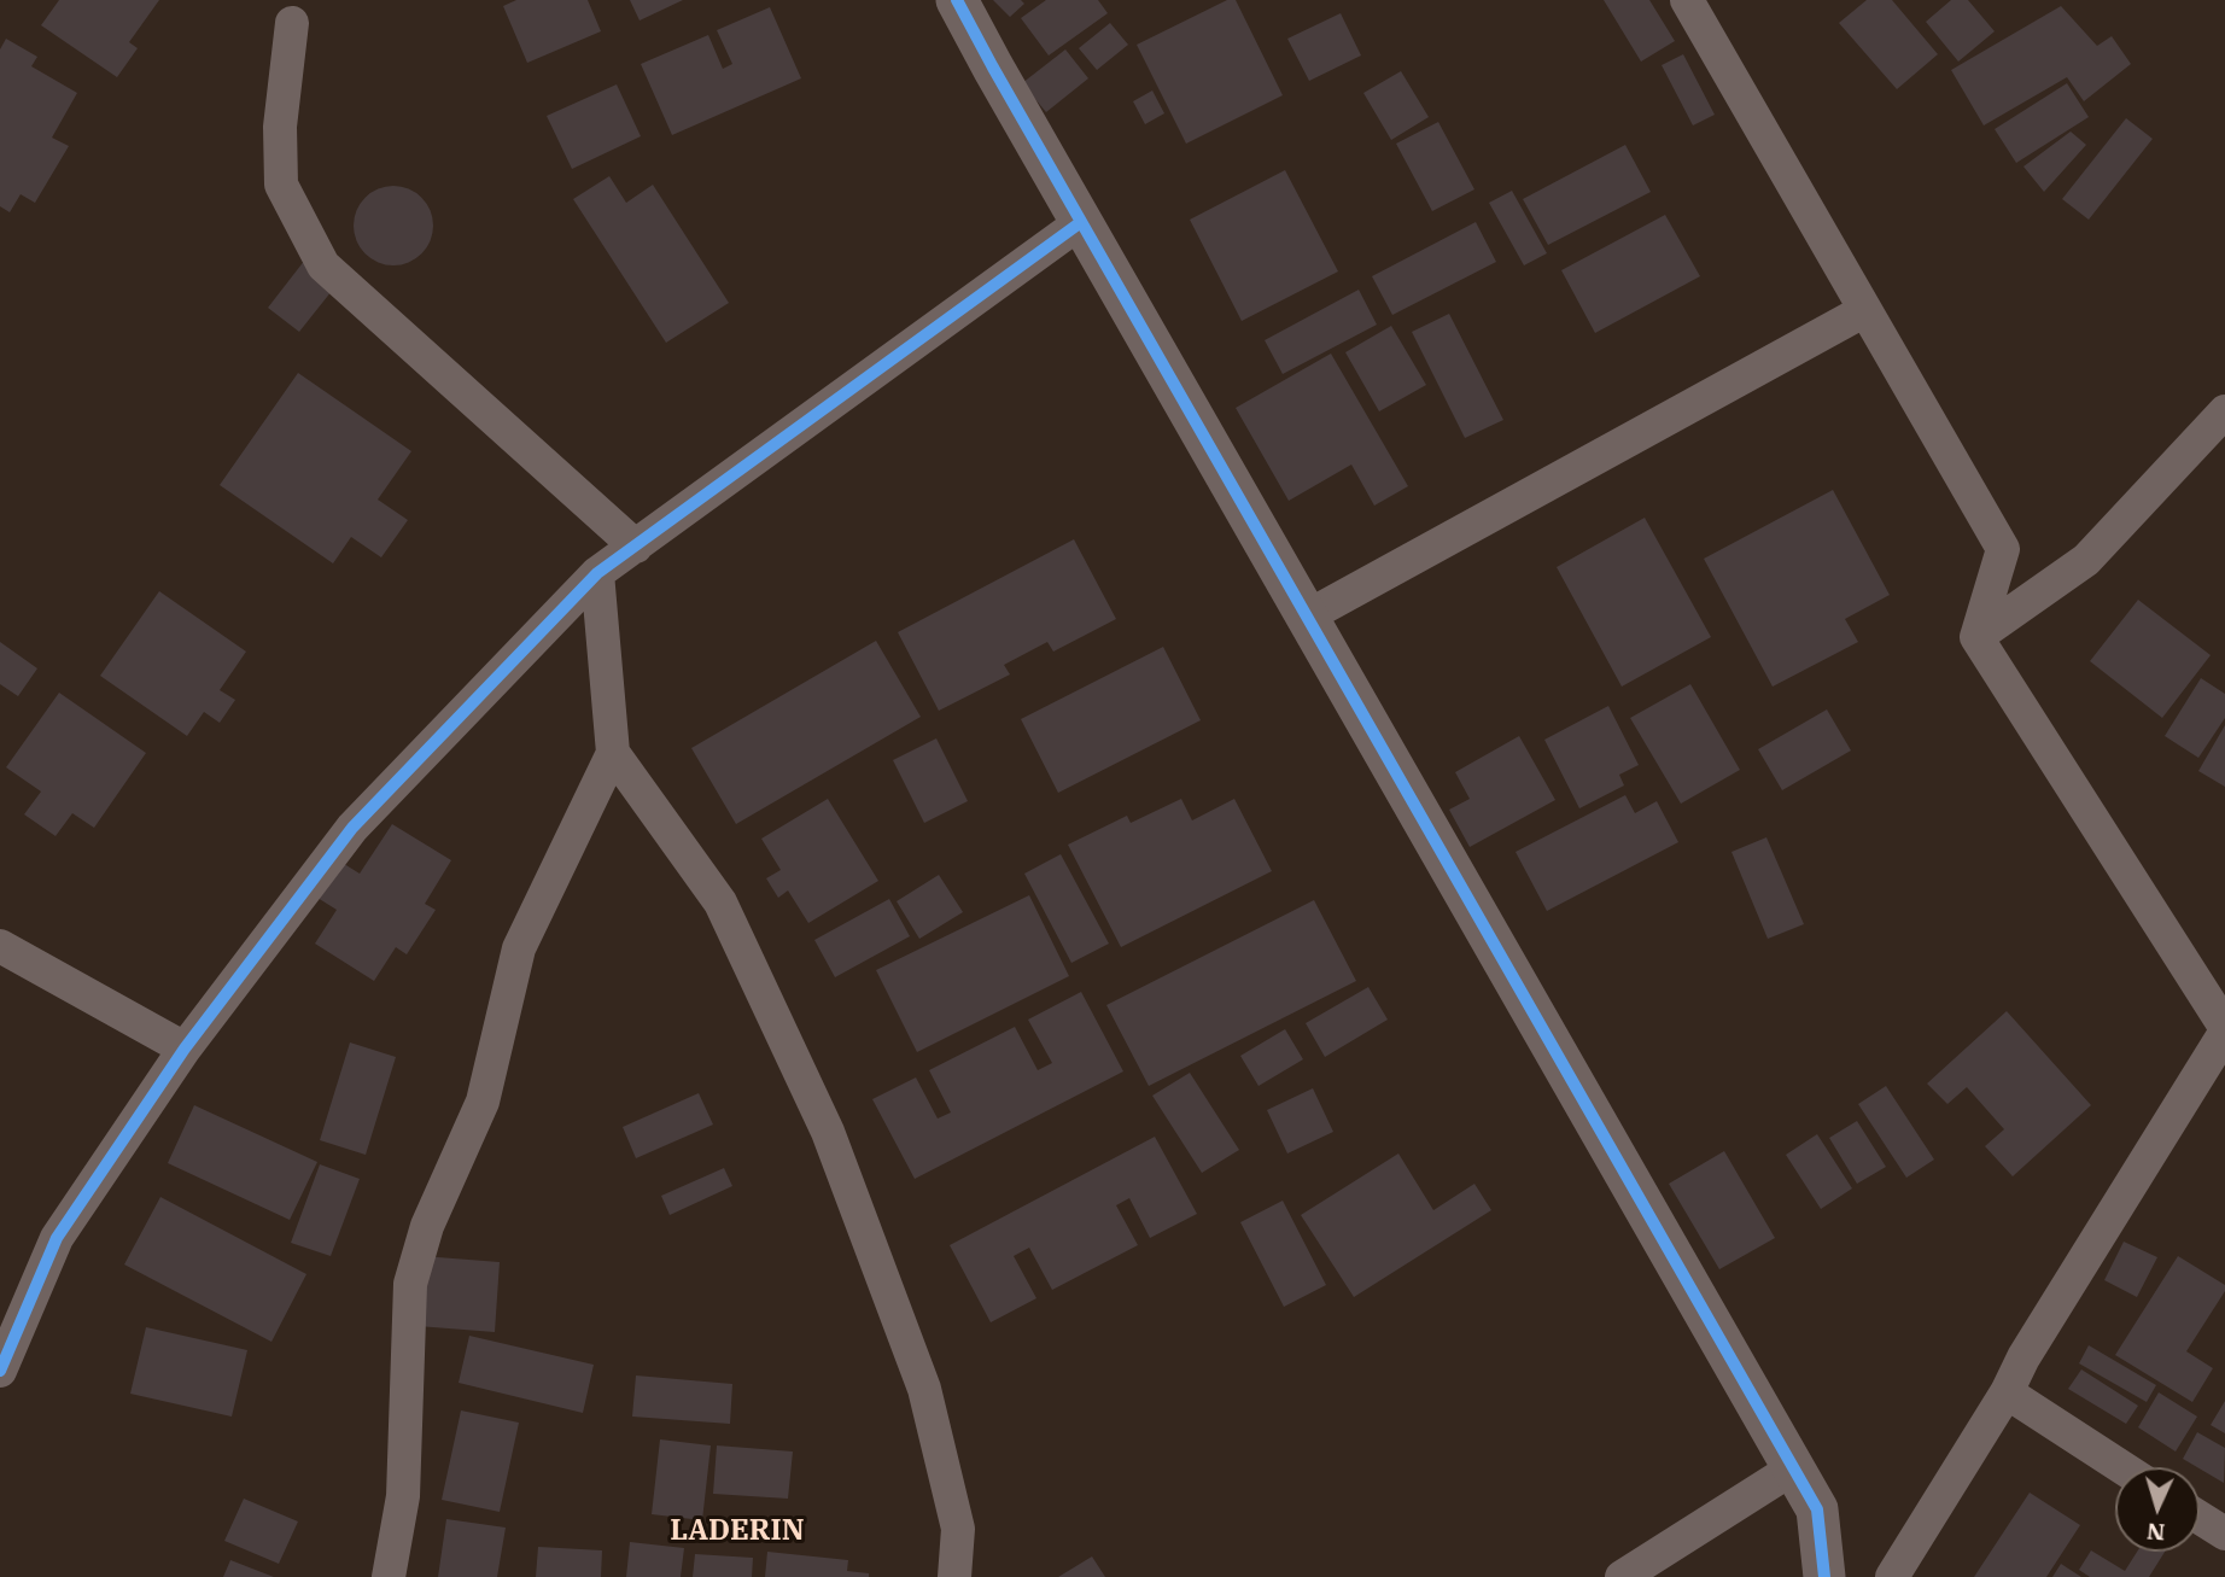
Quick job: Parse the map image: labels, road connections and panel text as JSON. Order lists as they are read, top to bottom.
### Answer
{
  "districts": ["LADERIN"],
  "north": "bottom"
}
